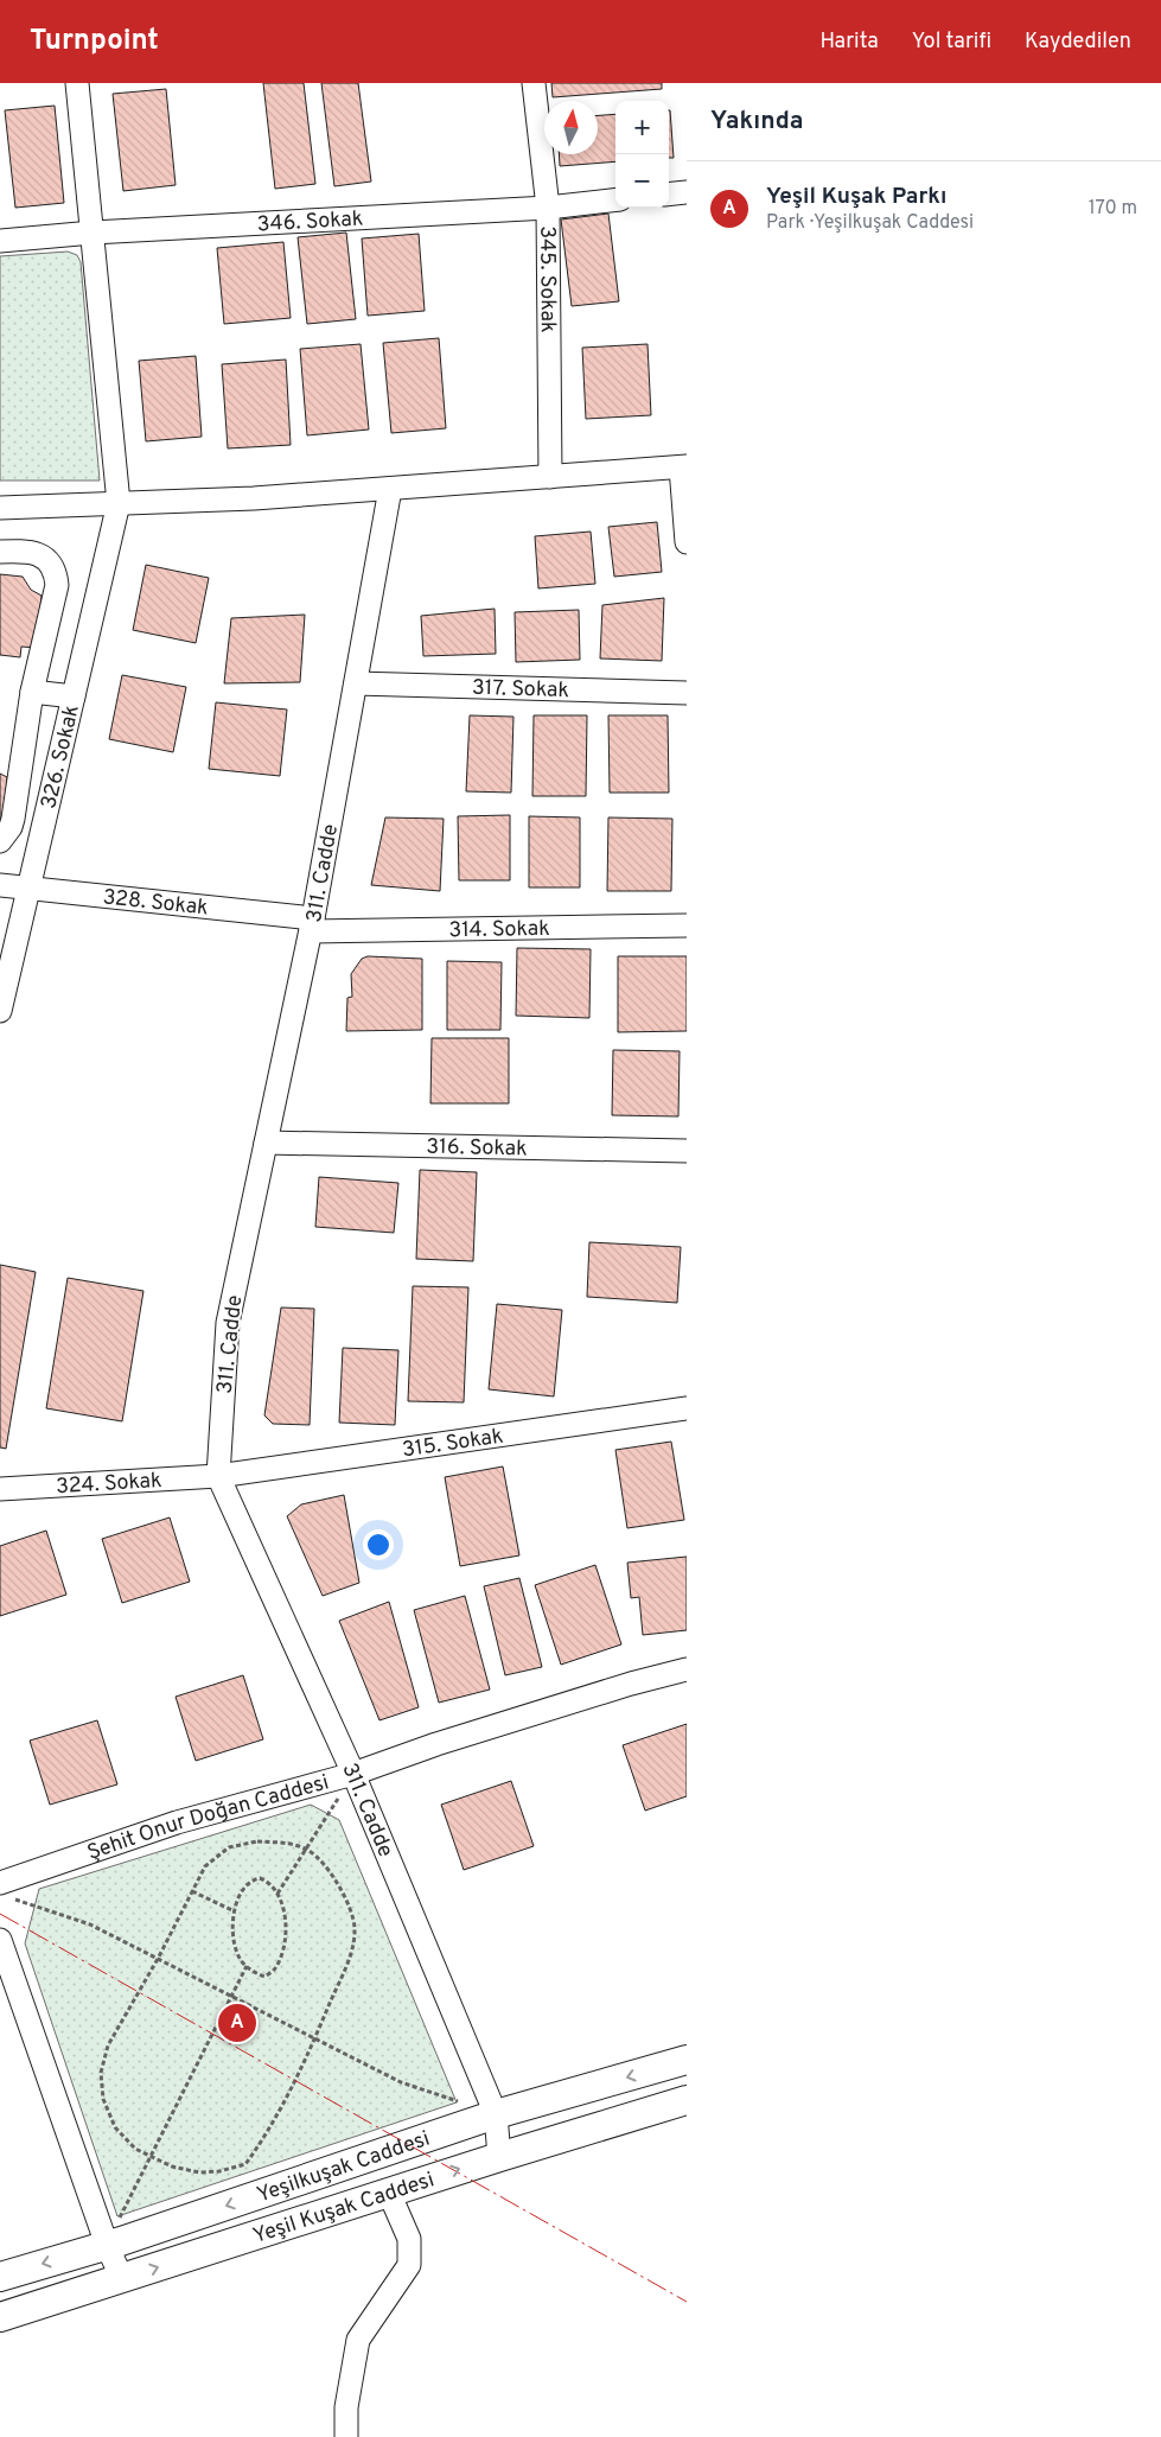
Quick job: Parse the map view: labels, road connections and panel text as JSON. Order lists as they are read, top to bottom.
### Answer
{
  "streets": {
    "main road": ["Yeşilkuşak Caddesi", "Yeşil Kuşak Caddesi"],
    "street": [
      "346. Sokak",
      "345. Sokak",
      "317. Sokak",
      "326. Sokak",
      "311. Cadde",
      "328. Sokak",
      "314. Sokak",
      "316. Sokak",
      "315. Sokak",
      "324. Sokak",
      "Şehit Onur Doğan Caddesi"
    ]
  },
  "crossings": [
    ["346. Sokak", "345. Sokak"],
    ["346. Sokak", "326. Sokak"],
    ["317. Sokak", "311. Cadde"],
    ["326. Sokak", "328. Sokak"],
    ["311. Cadde", "328. Sokak"],
    ["311. Cadde", "314. Sokak"],
    ["311. Cadde", "316. Sokak"],
    ["311. Cadde", "315. Sokak"],
    ["311. Cadde", "324. Sokak"],
    ["311. Cadde", "Şehit Onur Doğan Caddesi"],
    ["311. Cadde", "Yeşilkuşak Caddesi"],
    ["311. Cadde", "Yeşil Kuşak Caddesi"],
    ["328. Sokak", "314. Sokak"],
    ["315. Sokak", "324. Sokak"]
  ],
  "one_way": ["Yeşilkuşak Caddesi", "Yeşil Kuşak Caddesi"],
  "north": "top",
  "page": {
    "header": "Turnpoint",
    "nav": ["Harita", "Yol tarifi", "Kaydedilen"],
    "heading": "Yakında",
    "map_buttons": ["+", "−"],
    "list": [
      {
        "mark": "A",
        "name": "Yeşil Kuşak Parkı",
        "note": "Park · Yeşilkuşak Caddesi",
        "value": "170 m"
      }
    ],
    "pins": "A"
  }
}
